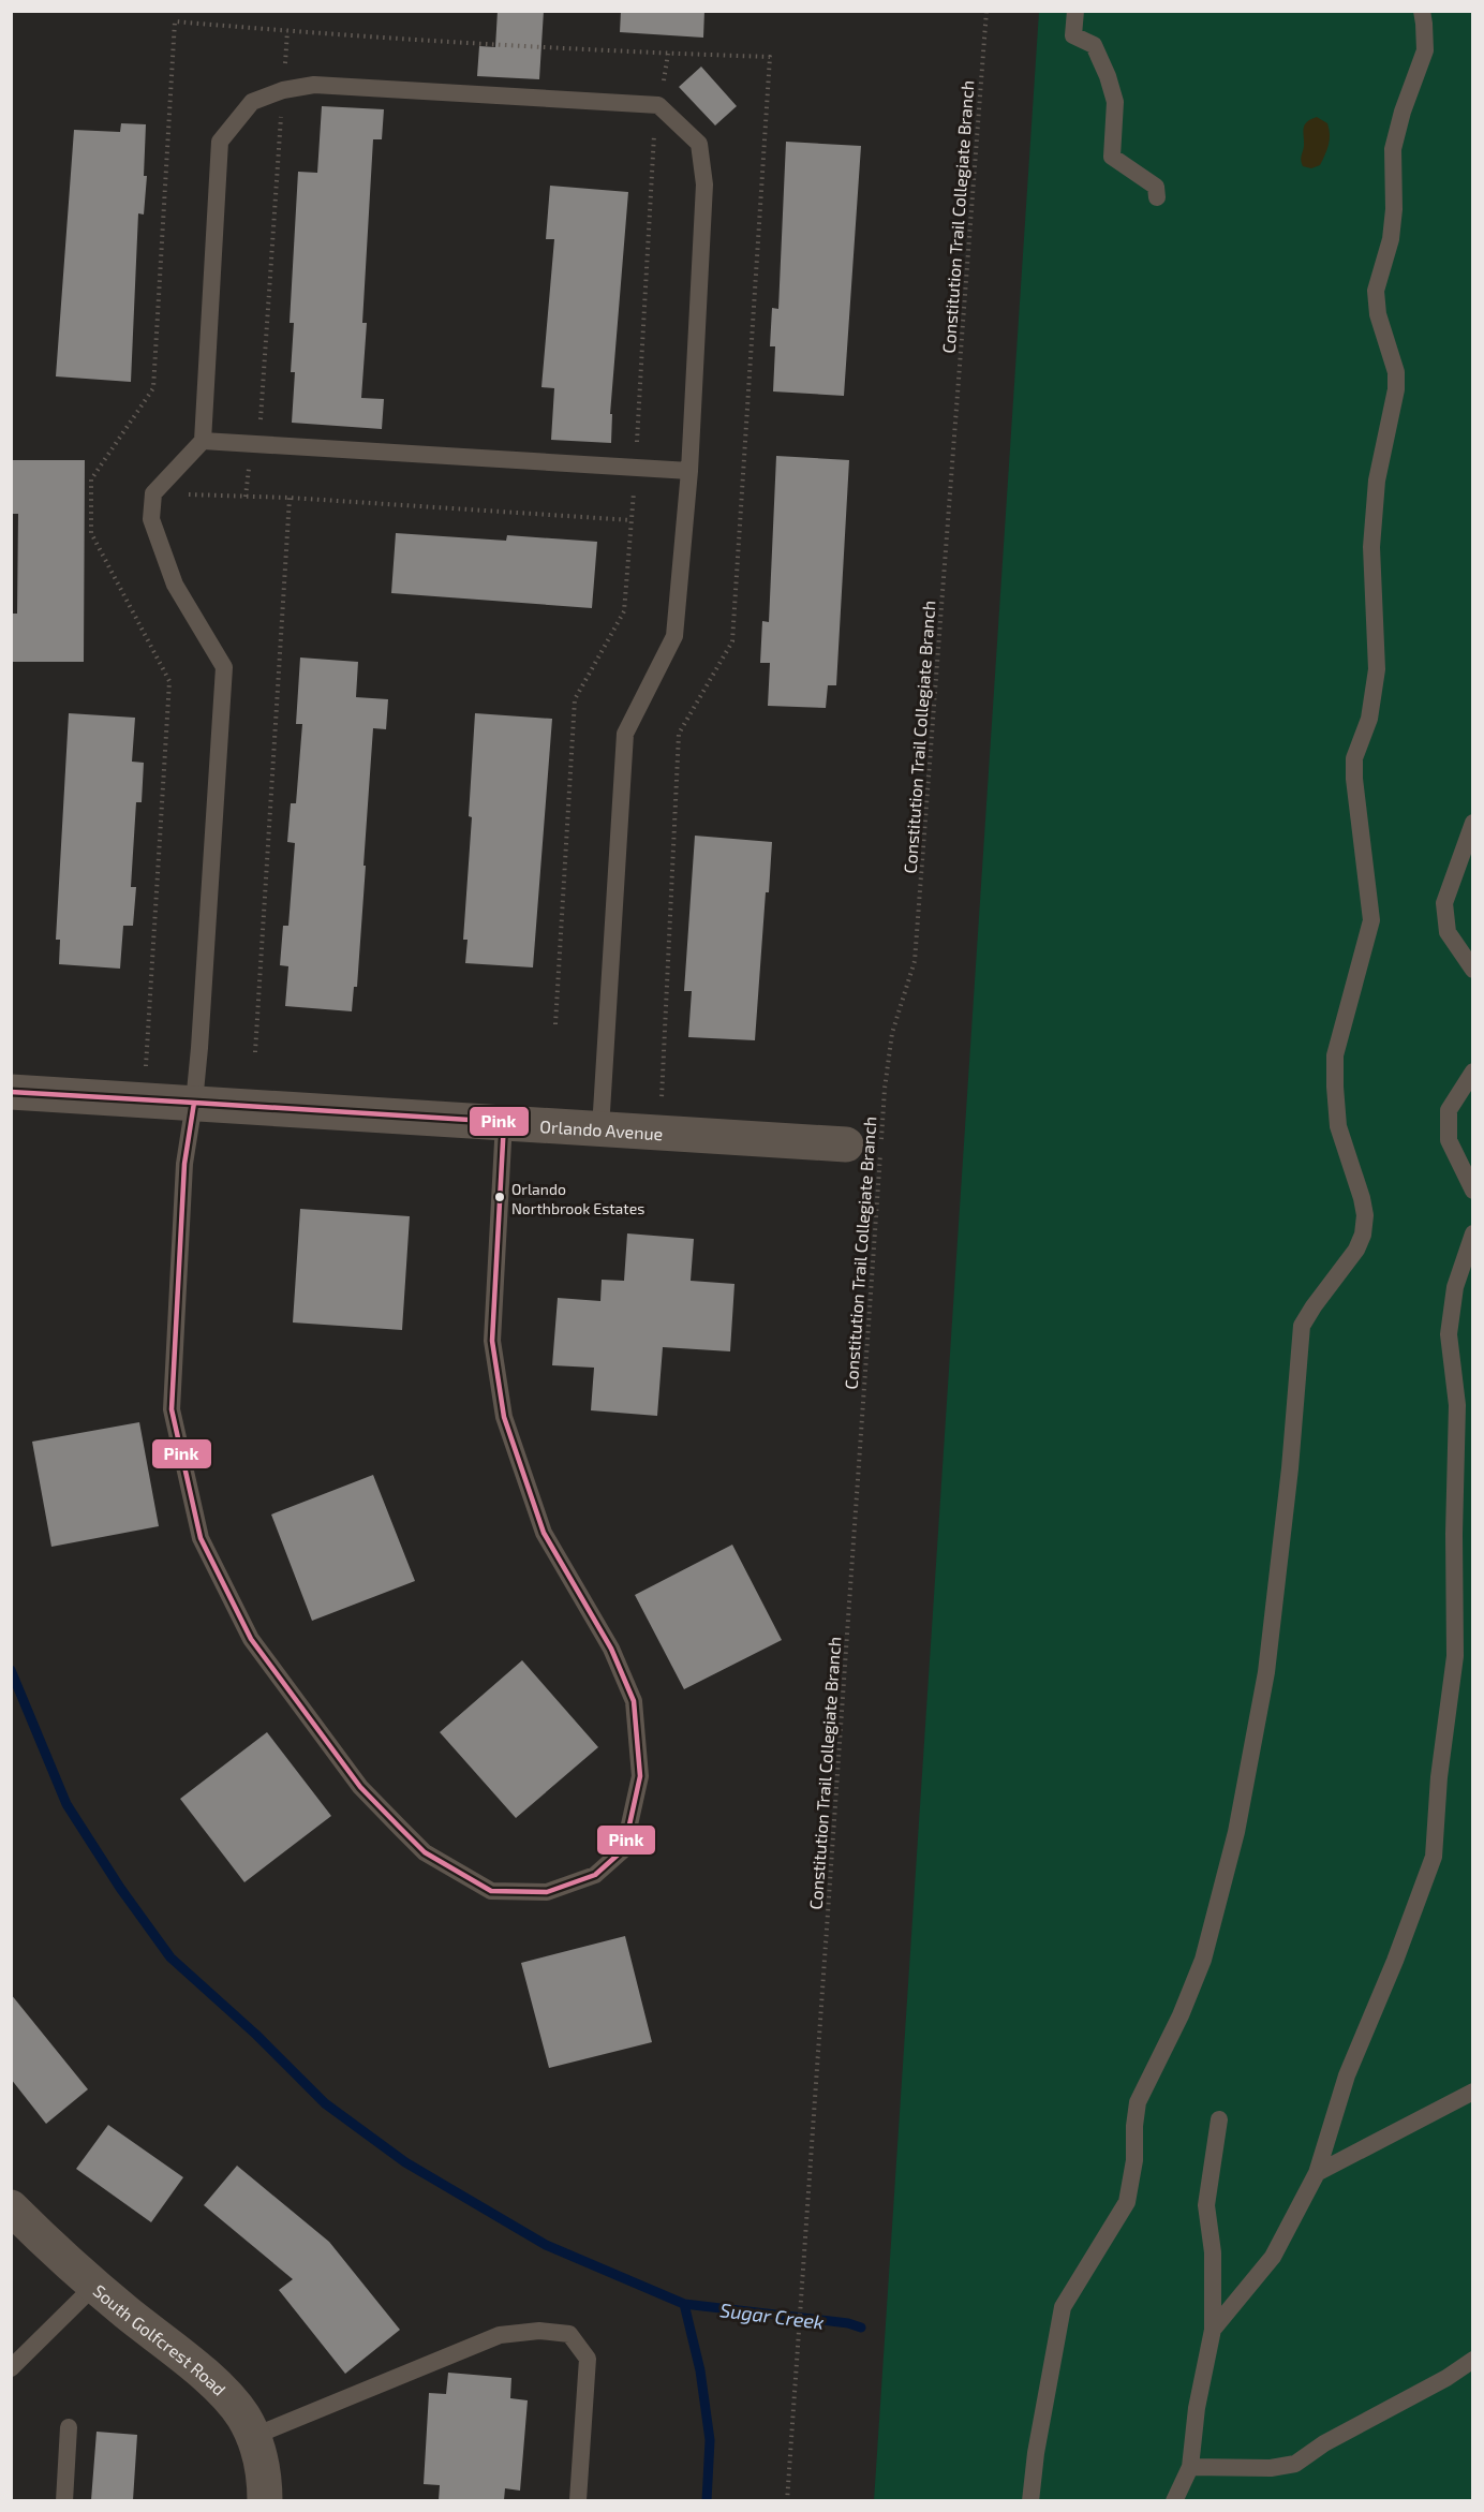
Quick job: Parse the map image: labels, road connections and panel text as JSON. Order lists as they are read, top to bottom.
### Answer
{
  "streets": {
    "street": ["Orlando Avenue", "South Golfcrest Road"],
    "path": ["Constitution Trail Collegiate Branch"]
  },
  "water": ["Sugar Creek"],
  "places": ["Orlando Northbrook Estates"],
  "lines": ["transit line Pink"]
}
